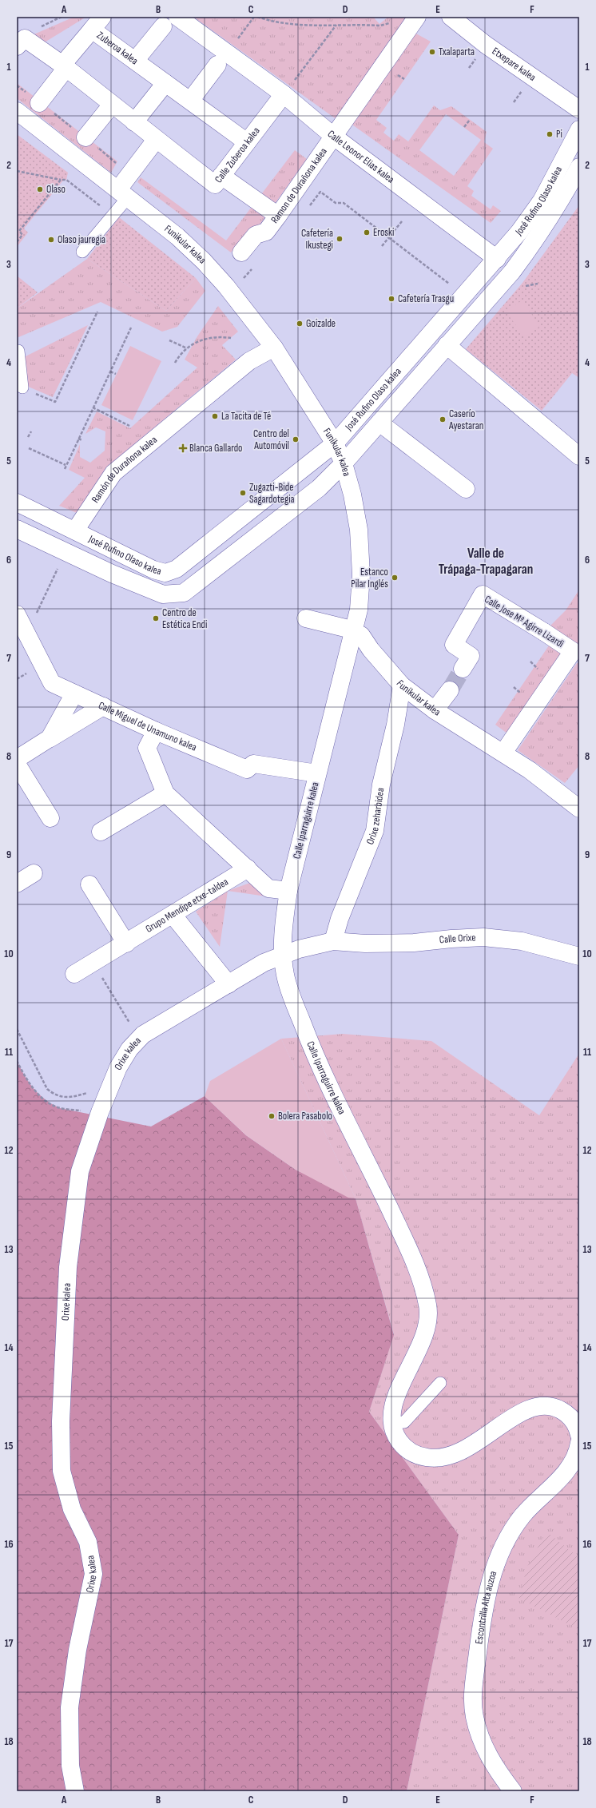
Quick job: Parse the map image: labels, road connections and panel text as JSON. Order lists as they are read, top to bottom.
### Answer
{
  "streets": {
    "street": [
      "Zuberoa kalea",
      "Etxepare kalea",
      "Calle Zuberoa kalea",
      "Calle Leonor Elias kalea",
      "Ramon de Durañona kalea",
      "José Rufino Olaso kalea",
      "Funikular kalea",
      "Ramón de Durañona kalea",
      "Calle Jose Mª Agirre Lizardi",
      "Calle Miguel de Unamuno kalea",
      "Orixe zeharbidea",
      "Calle Iparraguirre kalea",
      "Grupo Mendipe etxe-taldea",
      "Calle Orixe",
      "Orixe kalea",
      "Escontrilla Alta auzoa"
    ]
  },
  "crossings": [
    ["Zuberoa kalea", "Calle Zuberoa kalea"],
    ["Calle Zuberoa kalea", "Calle Leonor Elias kalea"],
    ["Calle Leonor Elias kalea", "Ramon de Durañona kalea"],
    ["Calle Leonor Elias kalea", "José Rufino Olaso kalea"],
    ["José Rufino Olaso kalea", "Funikular kalea"],
    ["José Rufino Olaso kalea", "Ramón de Durañona kalea"],
    ["Funikular kalea", "Ramón de Durañona kalea"],
    ["Funikular kalea", "Calle Jose Mª Agirre Lizardi"],
    ["Funikular kalea", "Orixe zeharbidea"],
    ["Funikular kalea", "Calle Iparraguirre kalea"],
    ["Calle Miguel de Unamuno kalea", "Calle Iparraguirre kalea"],
    ["Orixe zeharbidea", "Calle Orixe"],
    ["Orixe zeharbidea", "Orixe kalea"],
    ["Calle Iparraguirre kalea", "Orixe kalea"],
    ["Calle Orixe", "Orixe kalea"]
  ],
  "districts": ["Valle de Trápaga-Trapagaran"],
  "places": {
    "other": [
      "Txalaparta",
      "Pi",
      "Olaso",
      "Eroski",
      "Cafetería Ikustegi",
      "Olaso jauregia",
      "Cafetería Trasgu",
      "Goizalde",
      "La Tacita de Té",
      "Caserío Ayestaran",
      "Centro del Automóvil",
      "Zugazti-Bide Sagardotegia",
      "Estanco Pilar Inglés",
      "Centro de Estética Endi",
      "Bolera Pasabolo"
    ],
    "health": ["Blanca Gallardo"]
  },
  "grid": {
    "columns": [
      "A",
      "B",
      "C",
      "D",
      "E",
      "F"
    ],
    "rows": [
      "1",
      "2",
      "3",
      "4",
      "5",
      "6",
      "7",
      "8",
      "9",
      "10",
      "11",
      "12",
      "13",
      "14",
      "15",
      "16",
      "17",
      "18"
    ]
  }
}
